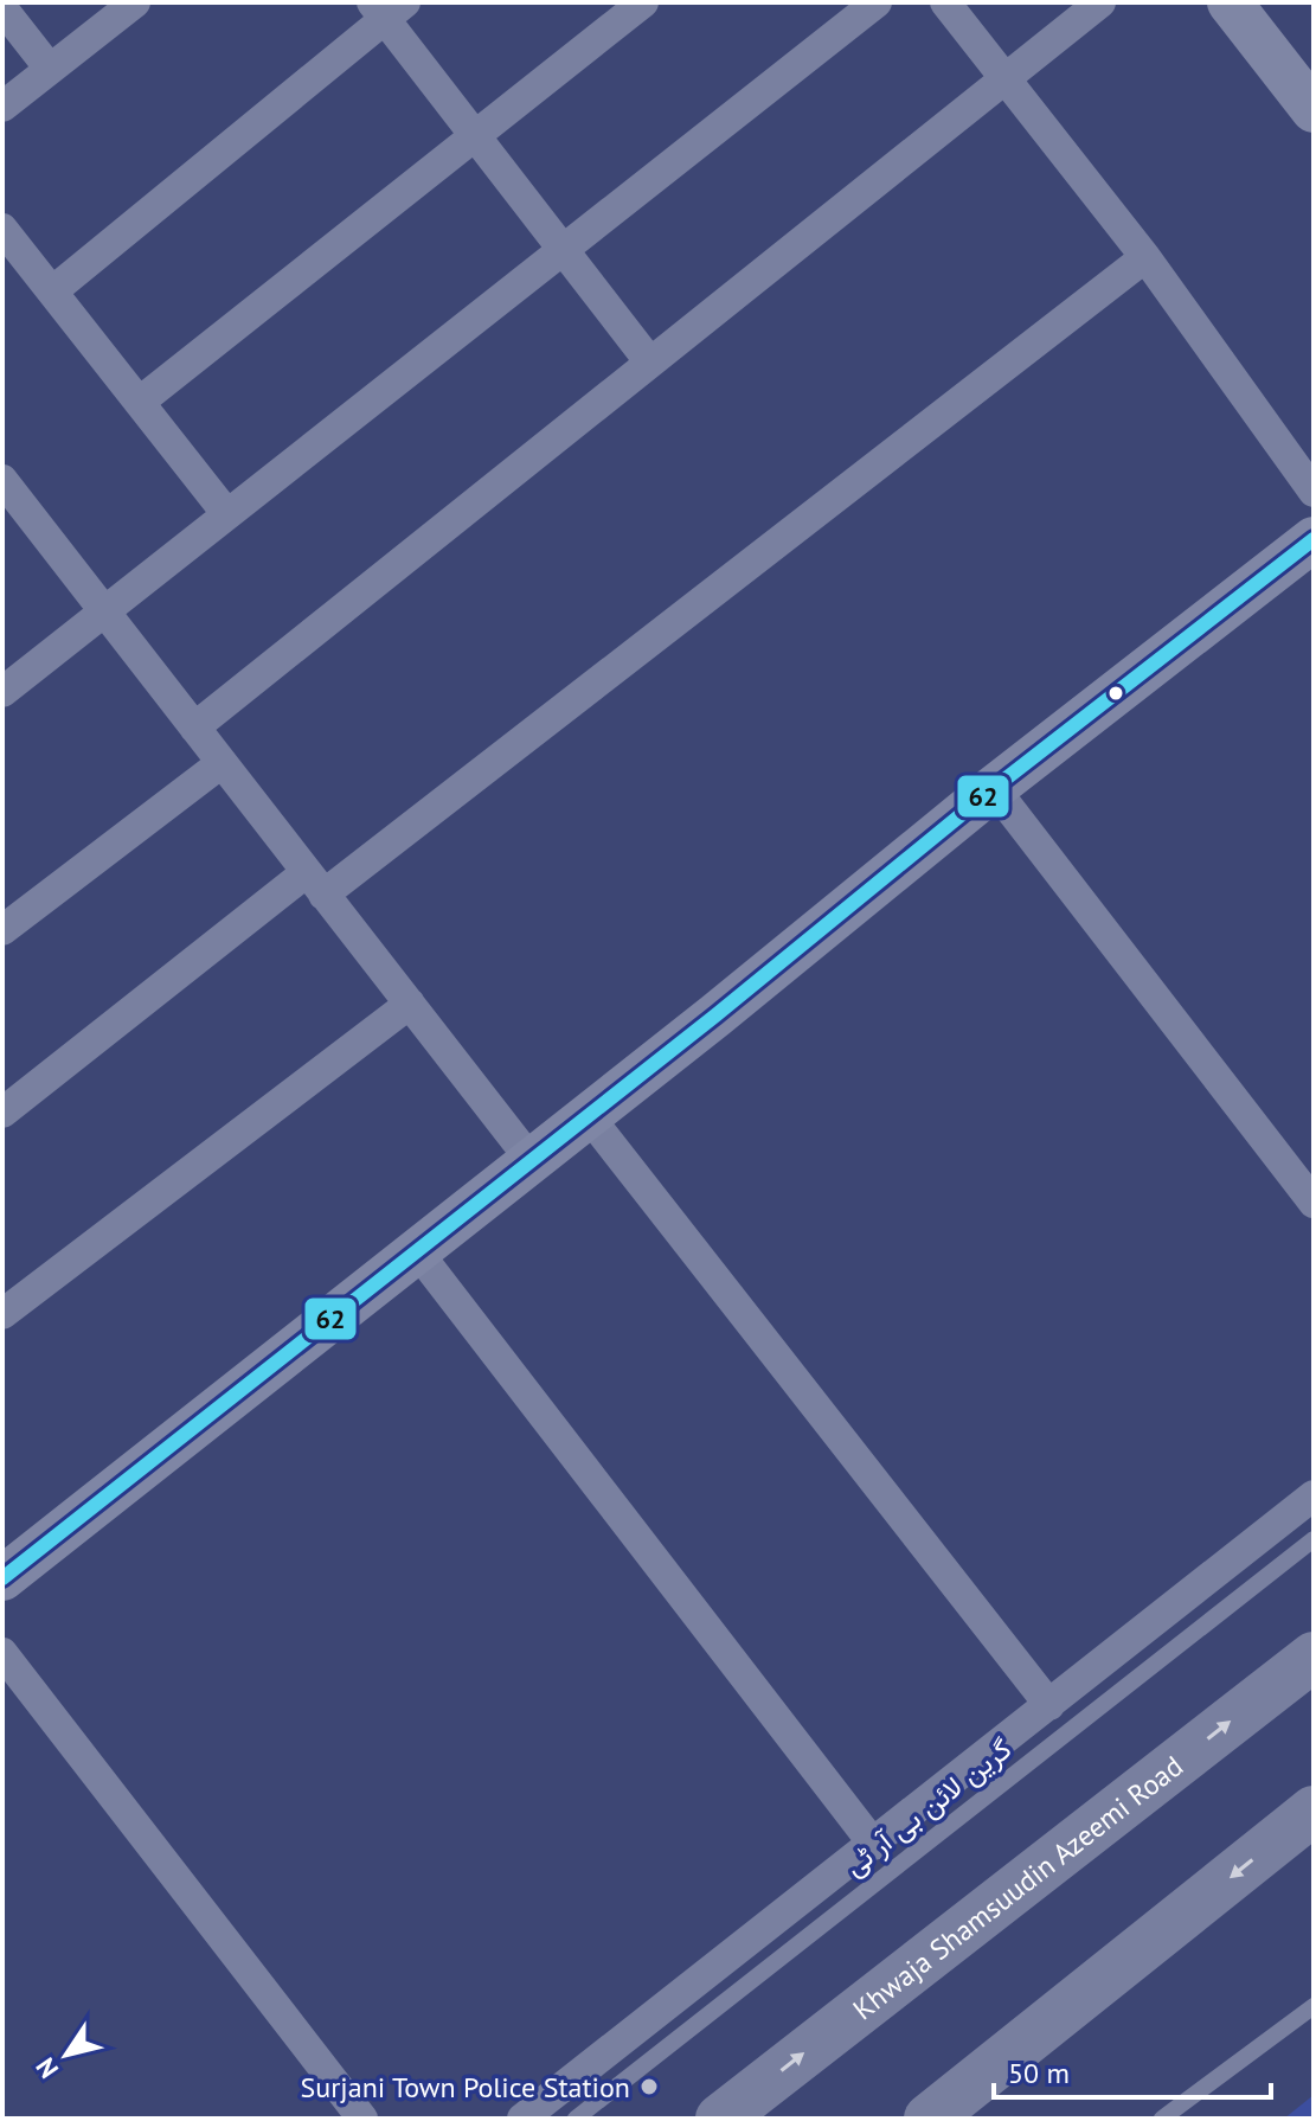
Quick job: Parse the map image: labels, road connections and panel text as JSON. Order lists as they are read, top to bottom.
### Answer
{
  "streets": {
    "main road": ["Khwaja Shamsuudin Azeemi Road"],
    "lane": ["گرین لائن بی آر ٹی"]
  },
  "places": ["Surjani Town Police Station"],
  "lines": ["transit line 62"],
  "scale_bar": "50 m",
  "north": "bottom left"
}
